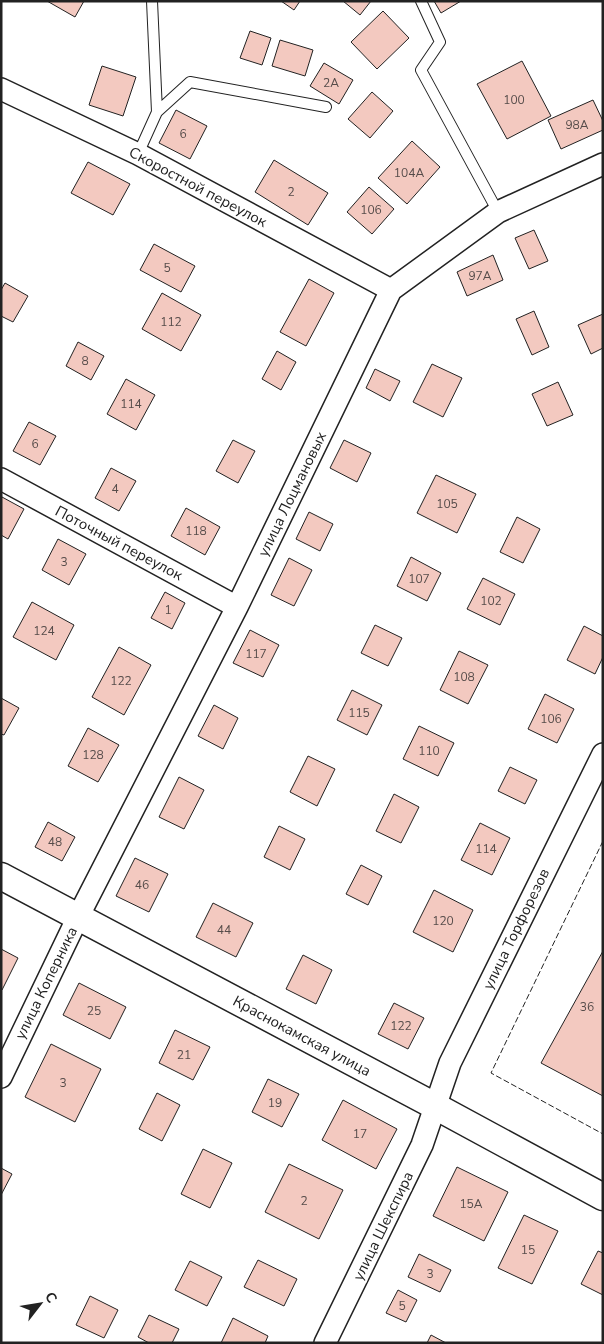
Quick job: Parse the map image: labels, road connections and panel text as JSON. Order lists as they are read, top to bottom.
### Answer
{
  "streets": {
    "street": [
      "Скоростной переулок",
      "улица Лоцмановых",
      "Поточный переулок",
      "улица Торфорезов",
      "улица Коперника",
      "Краснокамская улица",
      "улица Шекспира"
    ]
  },
  "crossings": [
    ["Скоростной переулок", "улица Лоцмановых"],
    ["улица Лоцмановых", "Поточный переулок"],
    ["улица Лоцмановых", "улица Коперника"],
    ["улица Лоцмановых", "Краснокамская улица"],
    ["улица Торфорезов", "Краснокамская улица"],
    ["улица Торфорезов", "улица Шекспира"],
    ["улица Коперника", "Краснокамская улица"],
    ["Краснокамская улица", "улица Шекспира"]
  ],
  "house_numbers": [
    "2А",
    "100",
    "98А",
    "6",
    "104А",
    "2",
    "106",
    "5",
    "97А",
    "112",
    "8",
    "114",
    "6",
    "4",
    "105",
    "118",
    "3",
    "107",
    "102",
    "1",
    "124",
    "117",
    "108",
    "122",
    "115",
    "106",
    "110",
    "128",
    "48",
    "114",
    "46",
    "120",
    "44",
    "36",
    "25",
    "122",
    "21",
    "3",
    "19",
    "17",
    "2",
    "15А",
    "15",
    "3",
    "5"
  ],
  "north": "top right"
}
